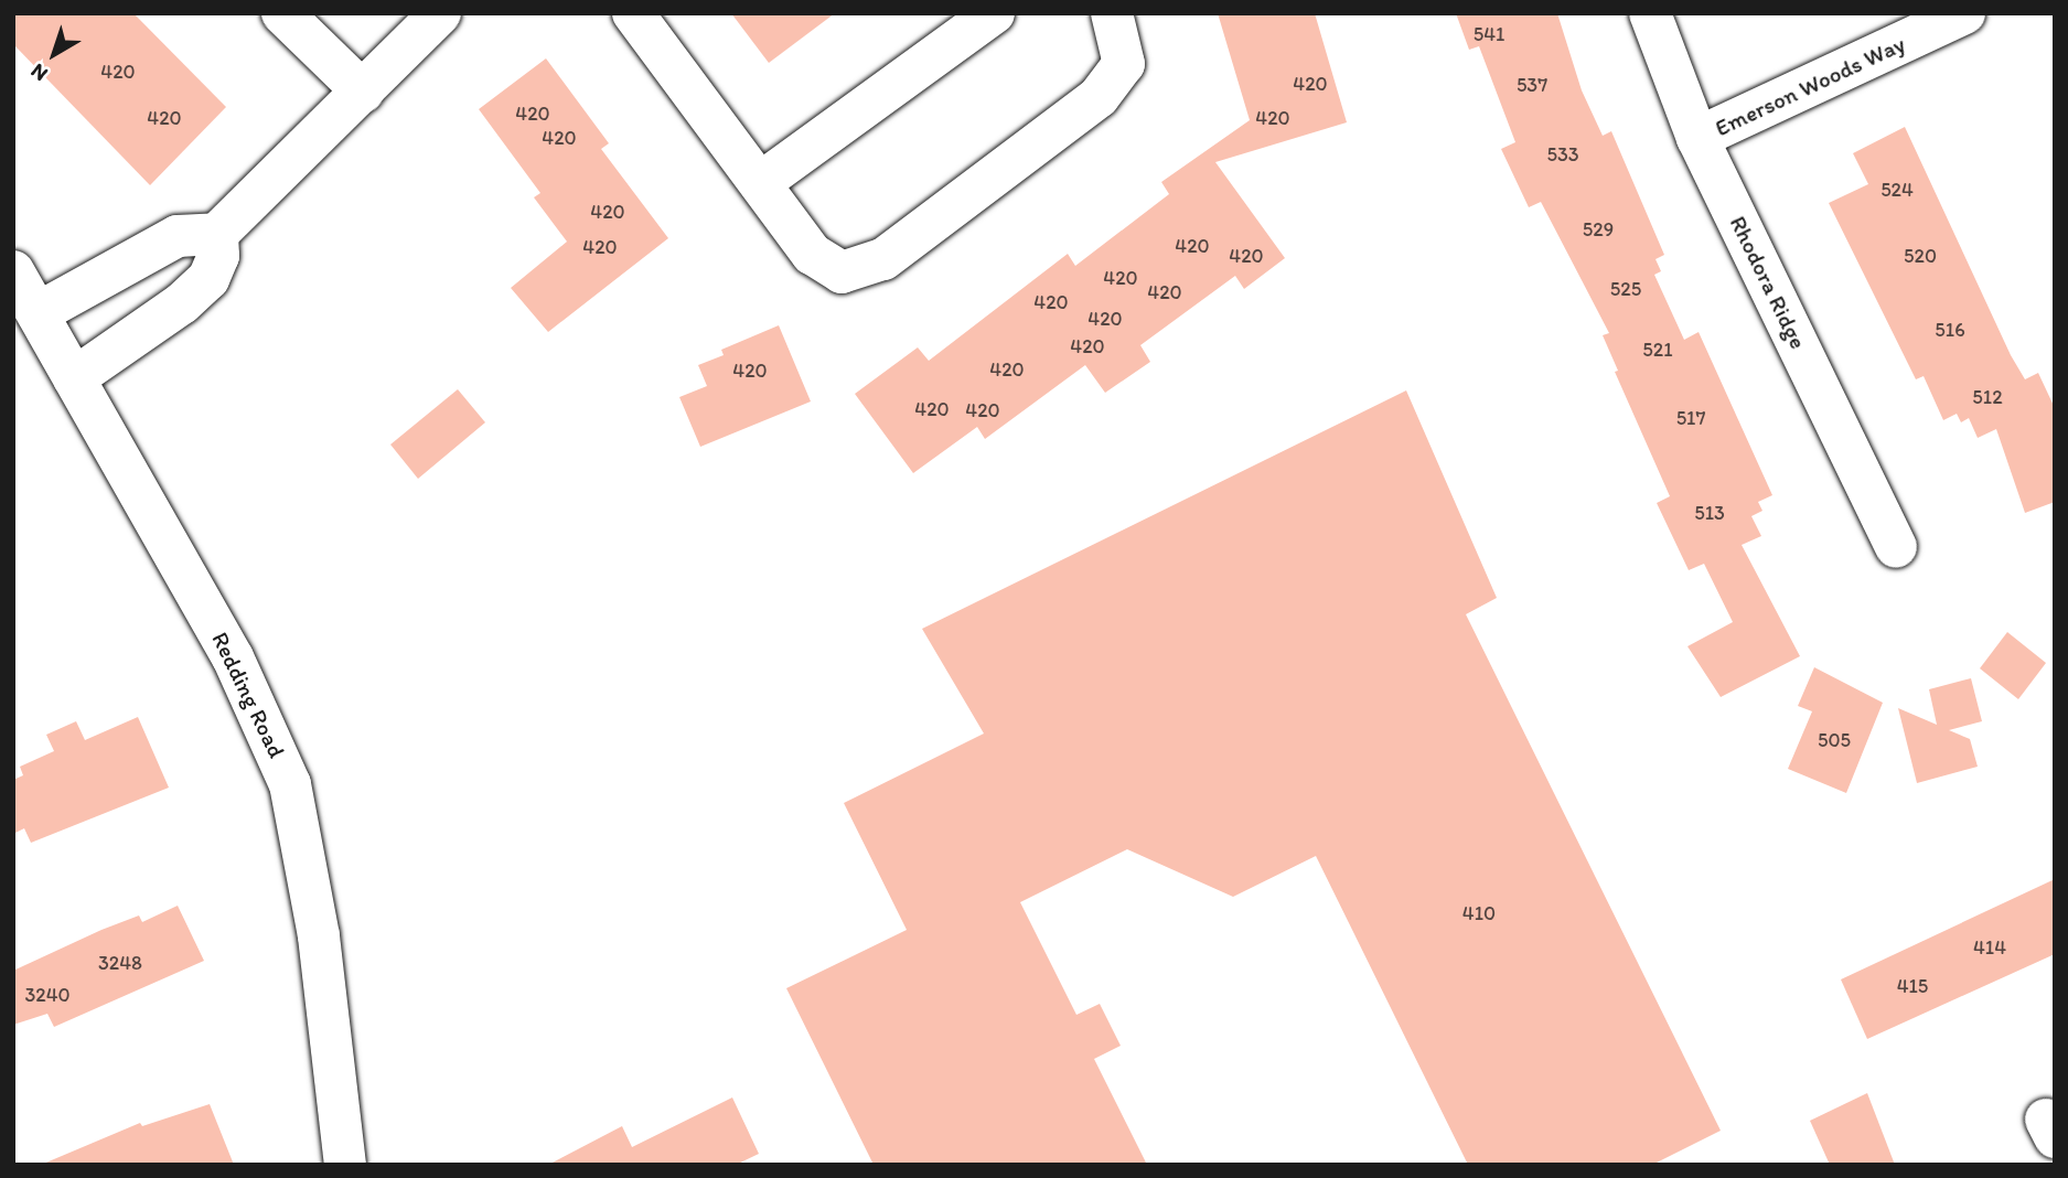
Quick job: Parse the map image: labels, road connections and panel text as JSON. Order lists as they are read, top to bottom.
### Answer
{
  "streets": {
    "street": ["Emerson Woods Way", "Rhodora Ridge", "Redding Road"]
  },
  "crossings": [
    ["Emerson Woods Way", "Rhodora Ridge"]
  ],
  "house_numbers": [
    "541",
    "420",
    "420",
    "537",
    "420",
    "420",
    "420",
    "420",
    "533",
    "524",
    "420",
    "529",
    "420",
    "420",
    "420",
    "520",
    "420",
    "525",
    "420",
    "420",
    "420",
    "516",
    "420",
    "521",
    "420",
    "420",
    "512",
    "420",
    "420",
    "517",
    "513",
    "505",
    "410",
    "414",
    "3248",
    "415",
    "3240"
  ],
  "north": "bottom left"
}
